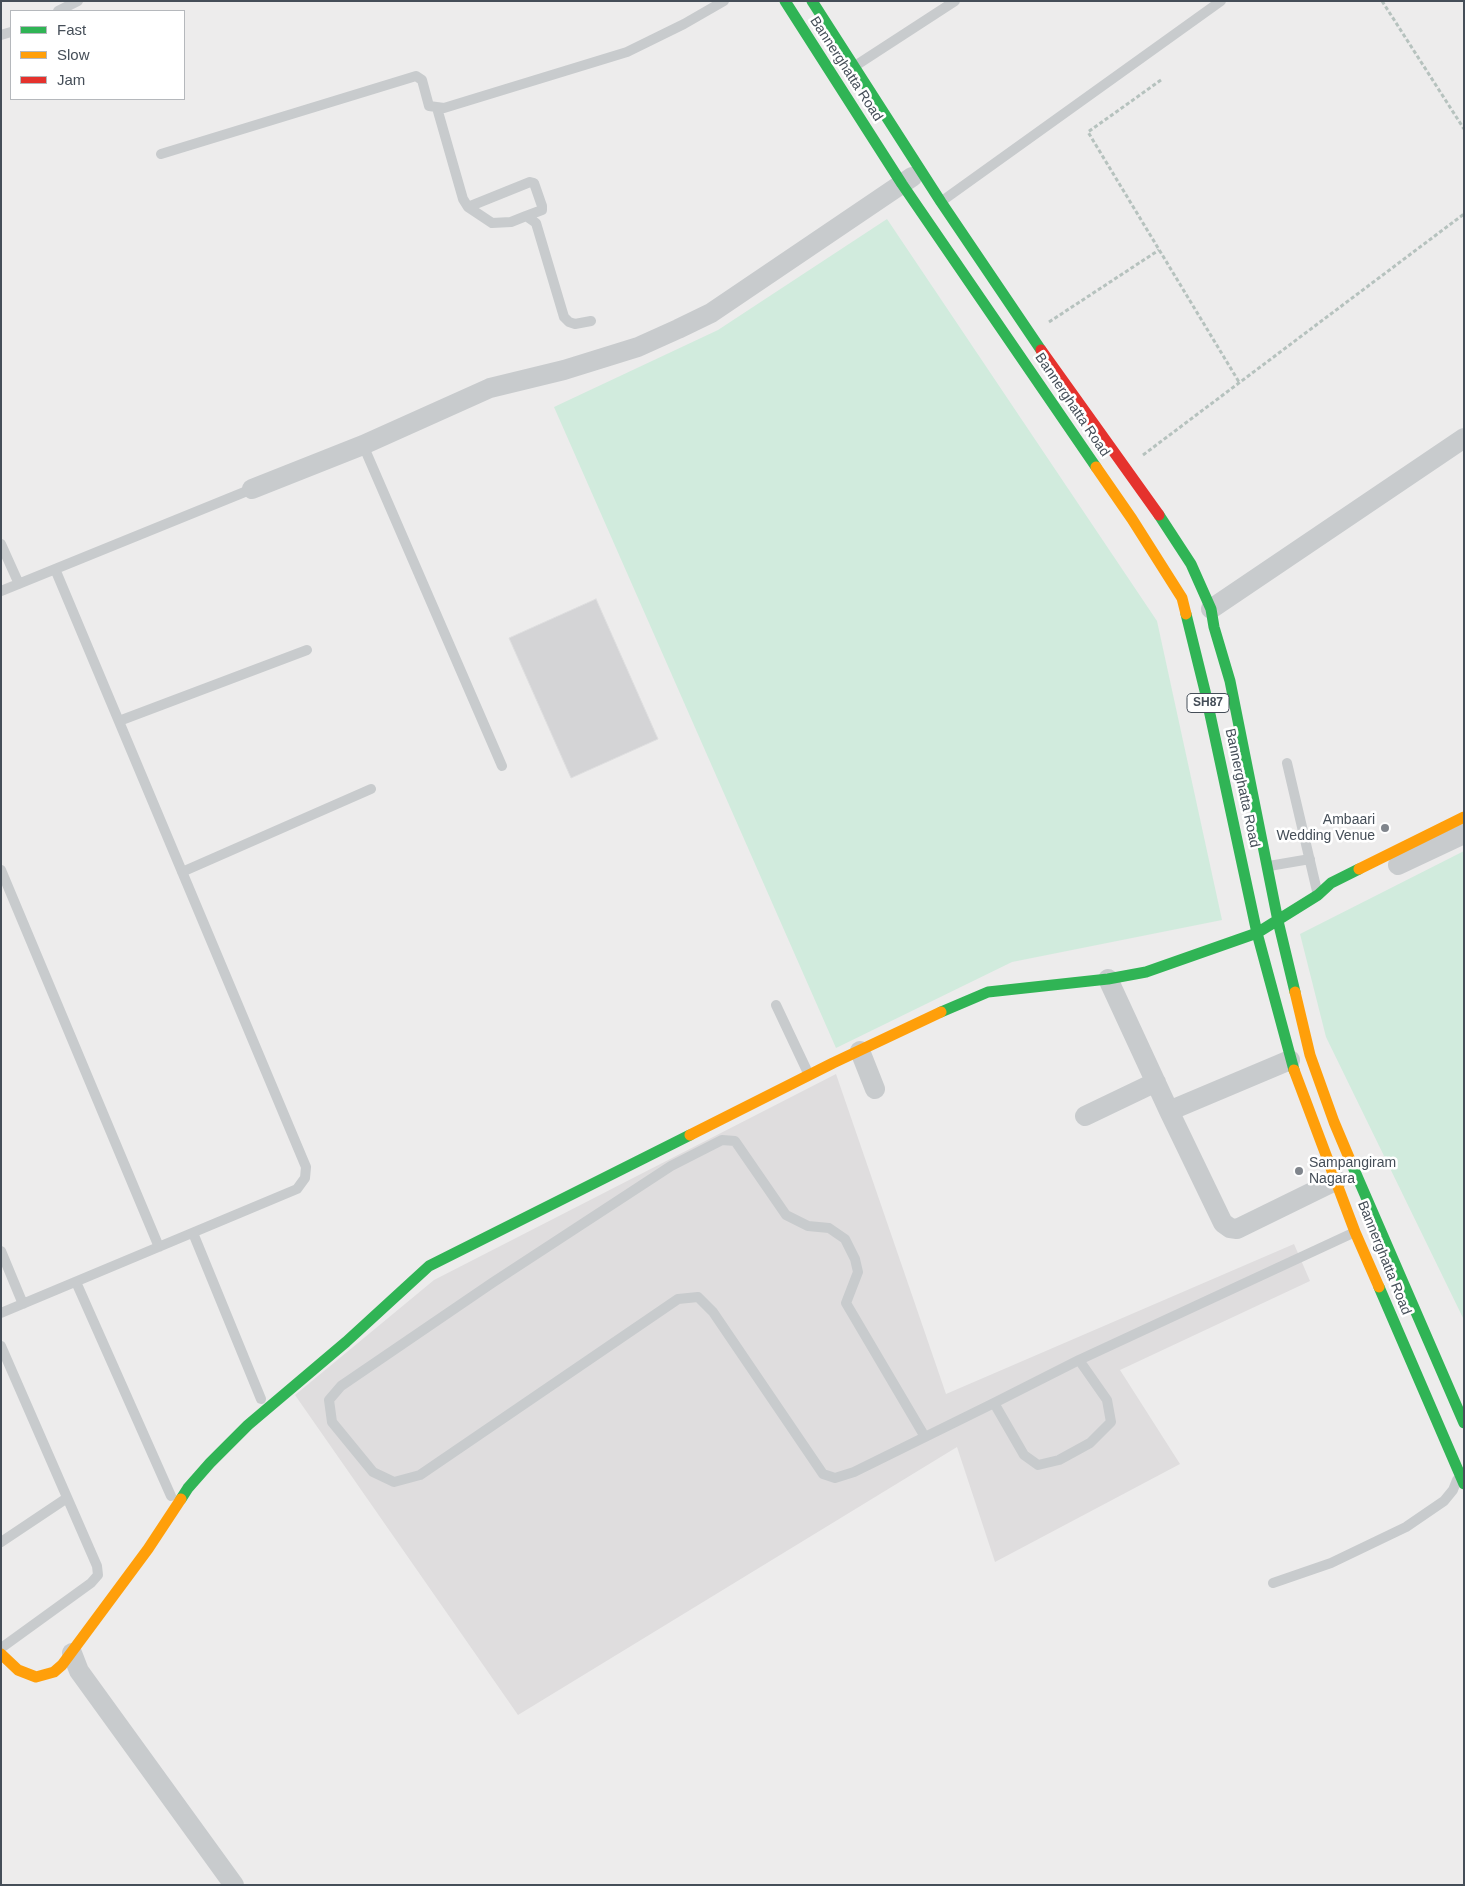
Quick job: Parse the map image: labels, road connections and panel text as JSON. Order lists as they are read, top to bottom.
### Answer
{
  "streets": {
    "main road": ["Bannerghatta Road", "SH87"]
  },
  "places": ["Ambaari Wedding Venue", "Sampangiram Nagara"],
  "legend": ["Fast", "Slow", "Jam"]
}
